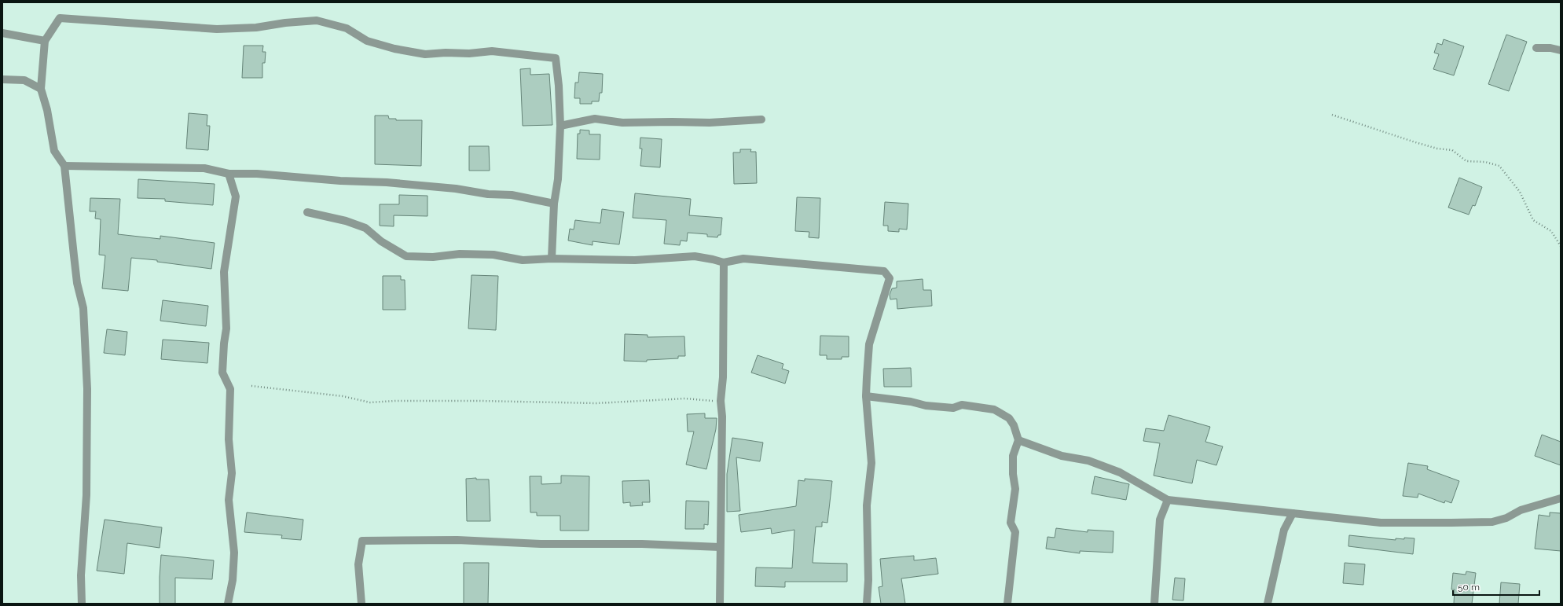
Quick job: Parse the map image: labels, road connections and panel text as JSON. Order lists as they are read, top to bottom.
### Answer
{
  "scale_bar": "50 m"
}
